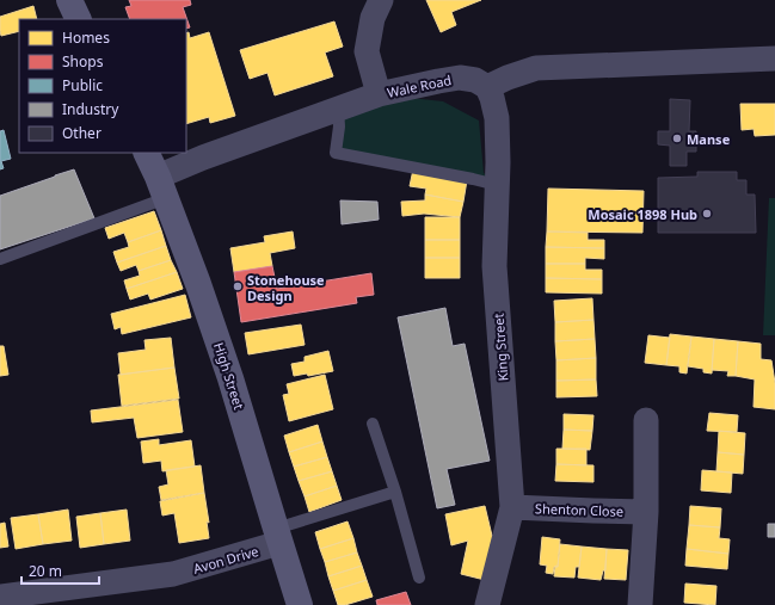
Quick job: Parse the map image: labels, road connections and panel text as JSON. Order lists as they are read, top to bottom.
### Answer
{
  "streets": {
    "street": [
      "Wale Road",
      "King Street",
      "High Street",
      "Shenton Close",
      "Avon Drive"
    ]
  },
  "crossings": [
    ["Wale Road", "King Street"],
    ["Wale Road", "High Street"],
    ["King Street", "Shenton Close"],
    ["High Street", "Avon Drive"]
  ],
  "places": ["Manse", "Mosaic 1898 Hub", "Stonehouse Design"],
  "legend": [
    "Homes",
    "Shops",
    "Public",
    "Industry",
    "Other"
  ],
  "scale_bar": "20 m"
}
